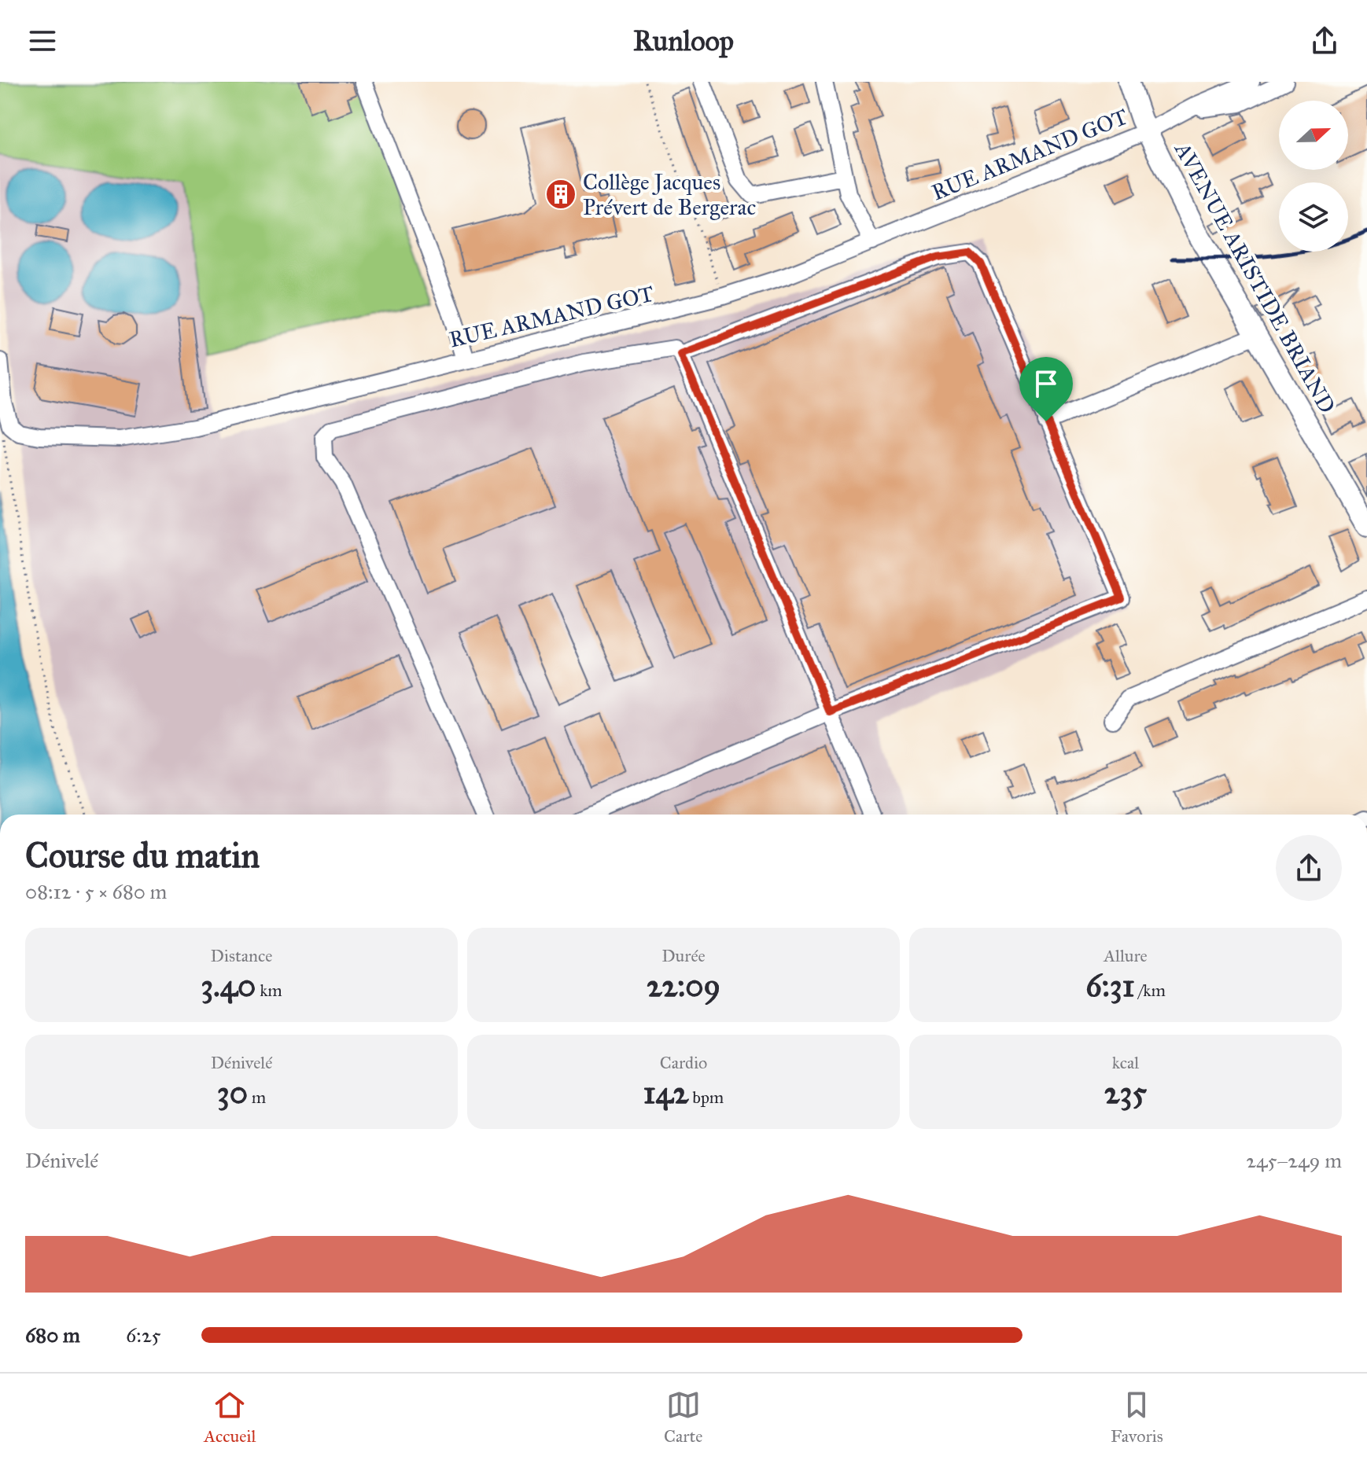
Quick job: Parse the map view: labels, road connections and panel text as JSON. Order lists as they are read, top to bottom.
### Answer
{
  "streets": {
    "main road": ["AVENUE ARISTIDE BRIAND"],
    "street": ["RUE ARMAND GOT"]
  },
  "crossings": [
    ["RUE ARMAND GOT", "AVENUE ARISTIDE BRIAND"]
  ],
  "places": {
    "building": ["Collège Jacques Prévert de Bergerac"]
  },
  "north": "right",
  "page": {
    "header": "Runloop",
    "heading": ["Course du matin", "08:12 · 5 × 680 m"],
    "stats": [
      ["Distance", "3.40 km"],
      ["Durée", "22:09"],
      ["Allure", "6:31 /km"],
      ["Dénivelé", "30 m"],
      ["Cardio", "142 bpm"],
      ["kcal", "235"]
    ],
    "chart": ["Dénivelé", "245–249 m"],
    "list": [
      {
        "name": "680 m",
        "note": "6:25"
      }
    ],
    "tabs": ["Accueil", "Carte", "Favoris"]
  }
}
